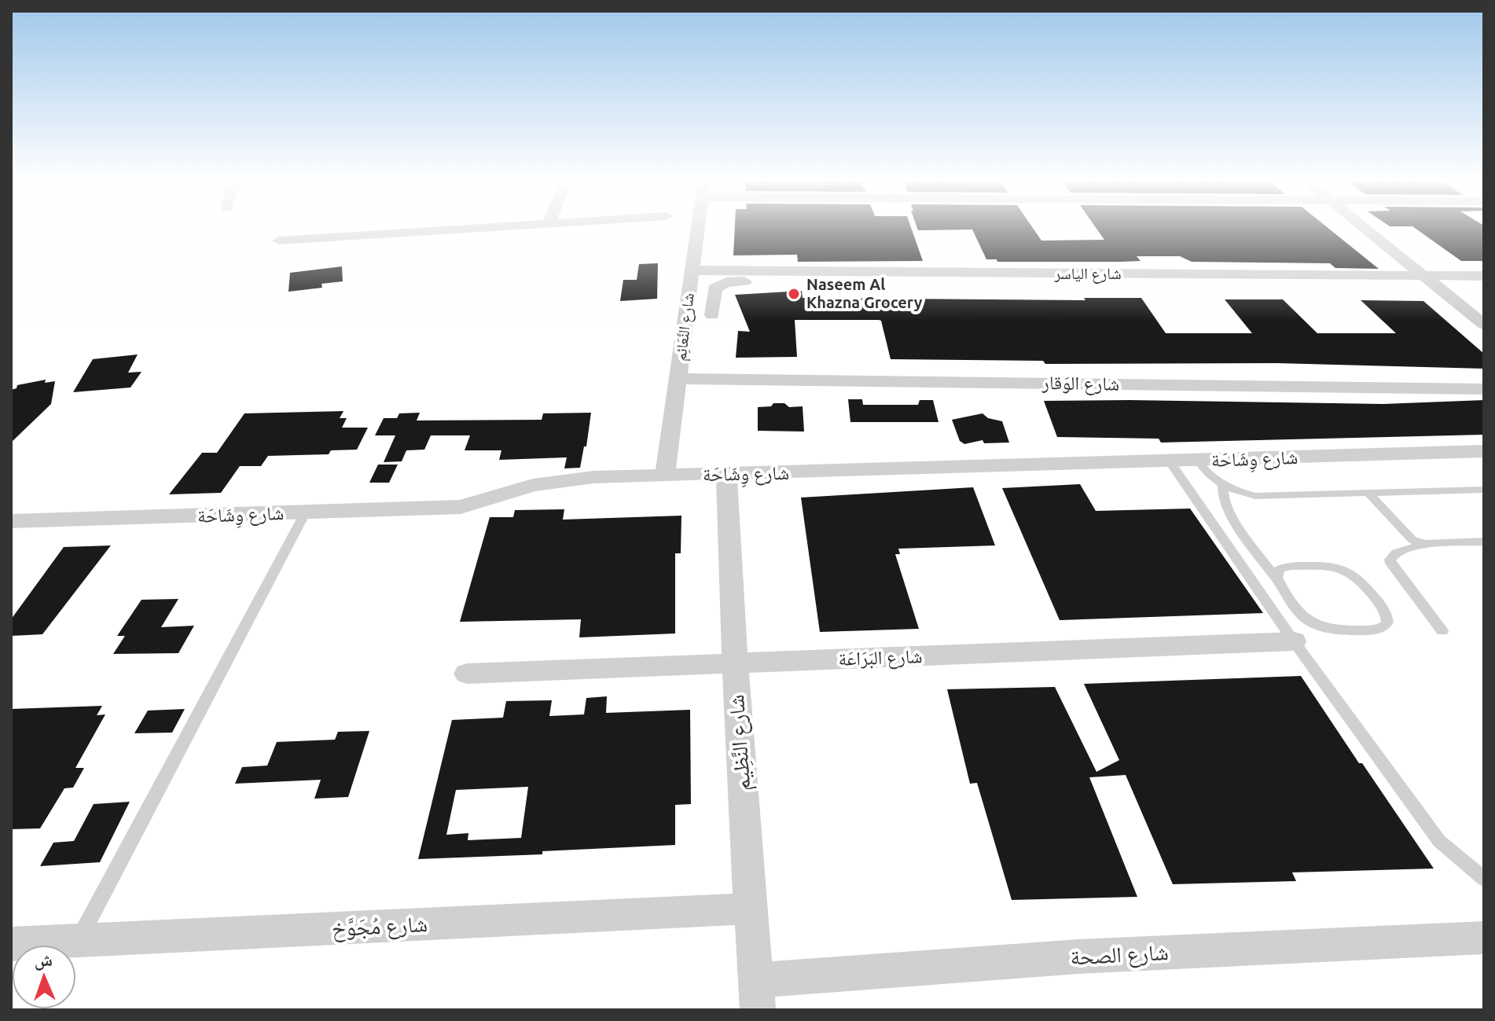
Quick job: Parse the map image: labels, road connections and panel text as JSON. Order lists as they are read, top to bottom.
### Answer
{
  "streets": {
    "street": [
      "شارع الياسر",
      "شارع النَّعَائِم",
      "شارع الوَقار",
      "شارع وِشَاحَة",
      "شارع البَرَاعَة",
      "شارع النَّظِيم",
      "شارع مُجَوَّخ",
      "شارع الصحة"
    ]
  },
  "crossings": [
    ["شارع الياسر", "شارع النَّعَائِم"],
    ["شارع النَّعَائِم", "شارع الوَقار"],
    ["شارع النَّعَائِم", "شارع وِشَاحَة"],
    ["شارع وِشَاحَة", "شارع النَّظِيم"],
    ["شارع البَرَاعَة", "شارع النَّظِيم"],
    ["شارع النَّظِيم", "شارع مُجَوَّخ"],
    ["شارع النَّظِيم", "شارع الصحة"]
  ],
  "places": ["Naseem Al Khazna Grocery"],
  "north": "top"
}
